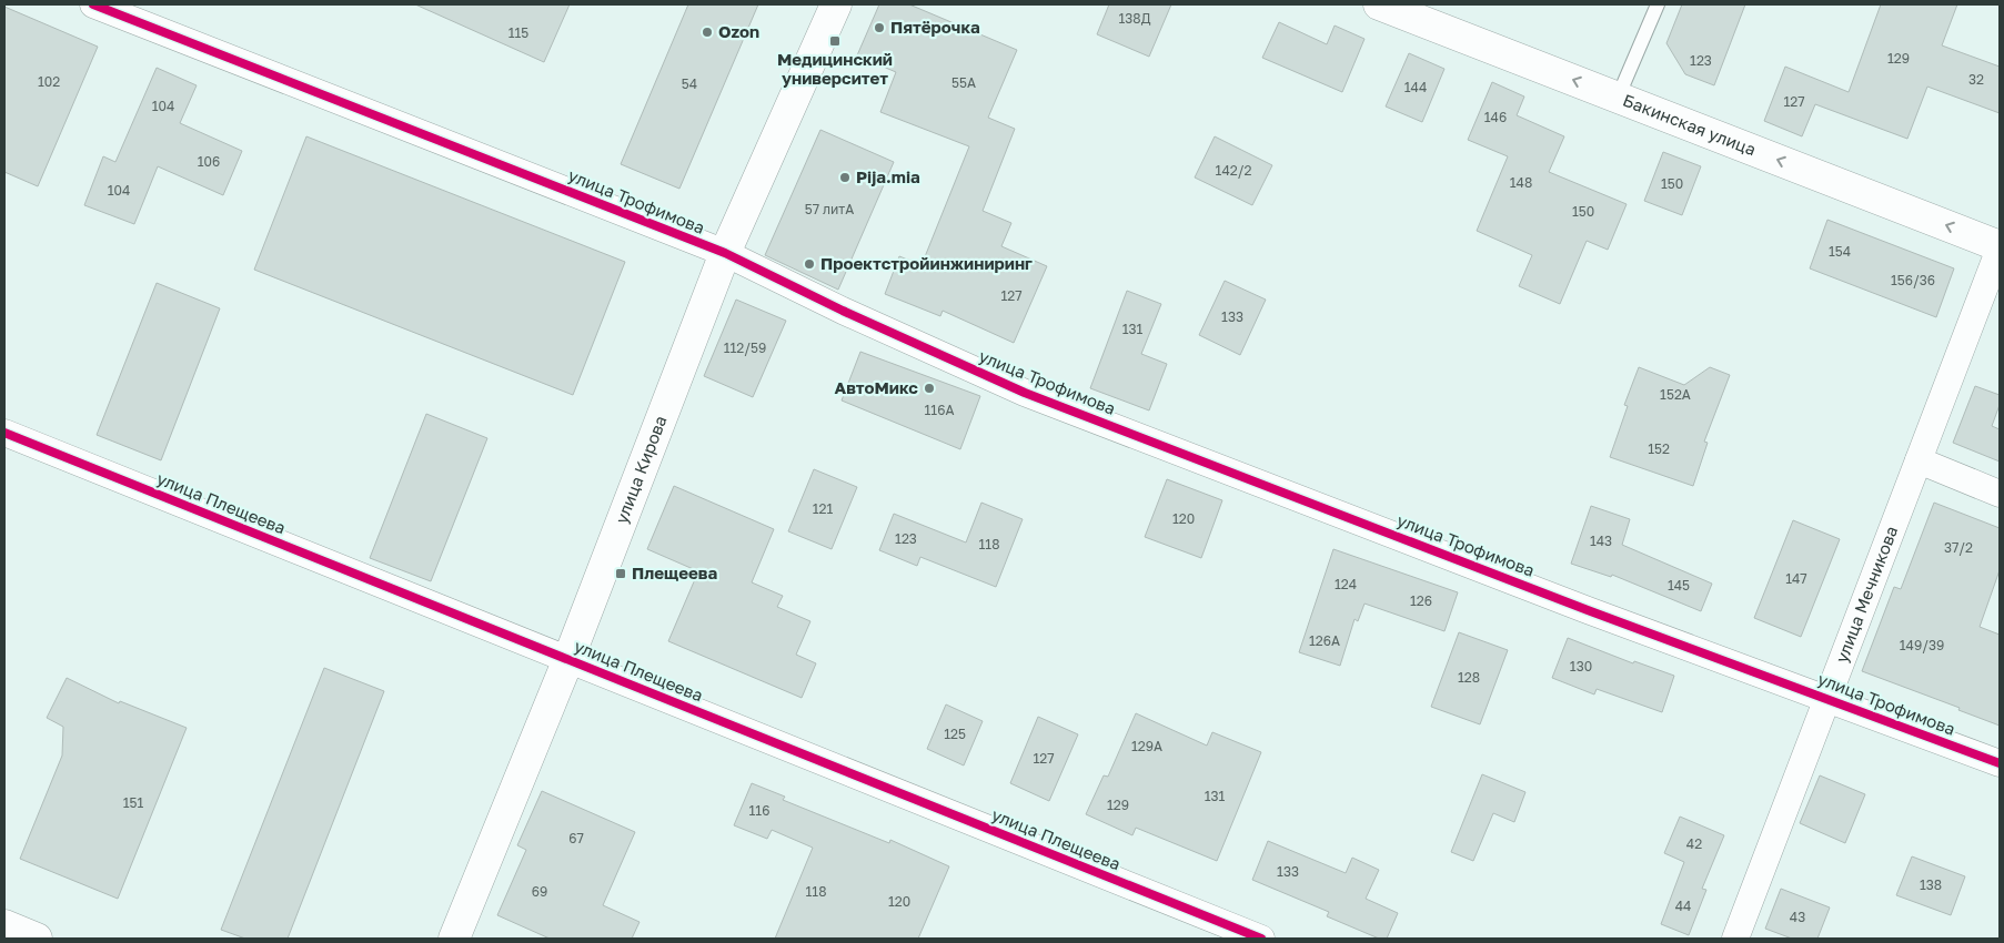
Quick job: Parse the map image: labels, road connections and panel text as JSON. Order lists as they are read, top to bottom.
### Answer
{
  "streets": {
    "main road": ["Бакинская улица", "улица Кирова"],
    "street": ["улица Трофимова", "улица Плещеева", "улица Мечникова"]
  },
  "crossings": [
    ["Бакинская улица", "улица Мечникова"],
    ["улица Трофимова", "улица Кирова"],
    ["улица Трофимова", "улица Мечникова"],
    ["улица Кирова", "улица Плещеева"]
  ],
  "one_way": ["Бакинская улица"],
  "places": {
    "other": [
      "Пятёрочка",
      "Ozon",
      "Pija.mia",
      "Проектстройинжиниринг",
      "АвтоМикс"
    ],
    "transit": ["Медицинский университет", "Плещеева"]
  },
  "house_numbers": [
    "138Д",
    "115",
    "129",
    "123",
    "32",
    "102",
    "55А",
    "54",
    "144",
    "127",
    "104",
    "146",
    "106",
    "142/2",
    "148",
    "150",
    "104",
    "57 литА",
    "150",
    "154",
    "156/36",
    "127",
    "133",
    "131",
    "112/59",
    "152А",
    "116А",
    "152",
    "121",
    "120",
    "123",
    "143",
    "118",
    "37/2",
    "147",
    "124",
    "145",
    "126",
    "126А",
    "149/39",
    "130",
    "128",
    "125",
    "129А",
    "127",
    "131",
    "151",
    "129",
    "116",
    "67",
    "42",
    "133",
    "138",
    "69",
    "118",
    "120",
    "44",
    "43"
  ]
}
